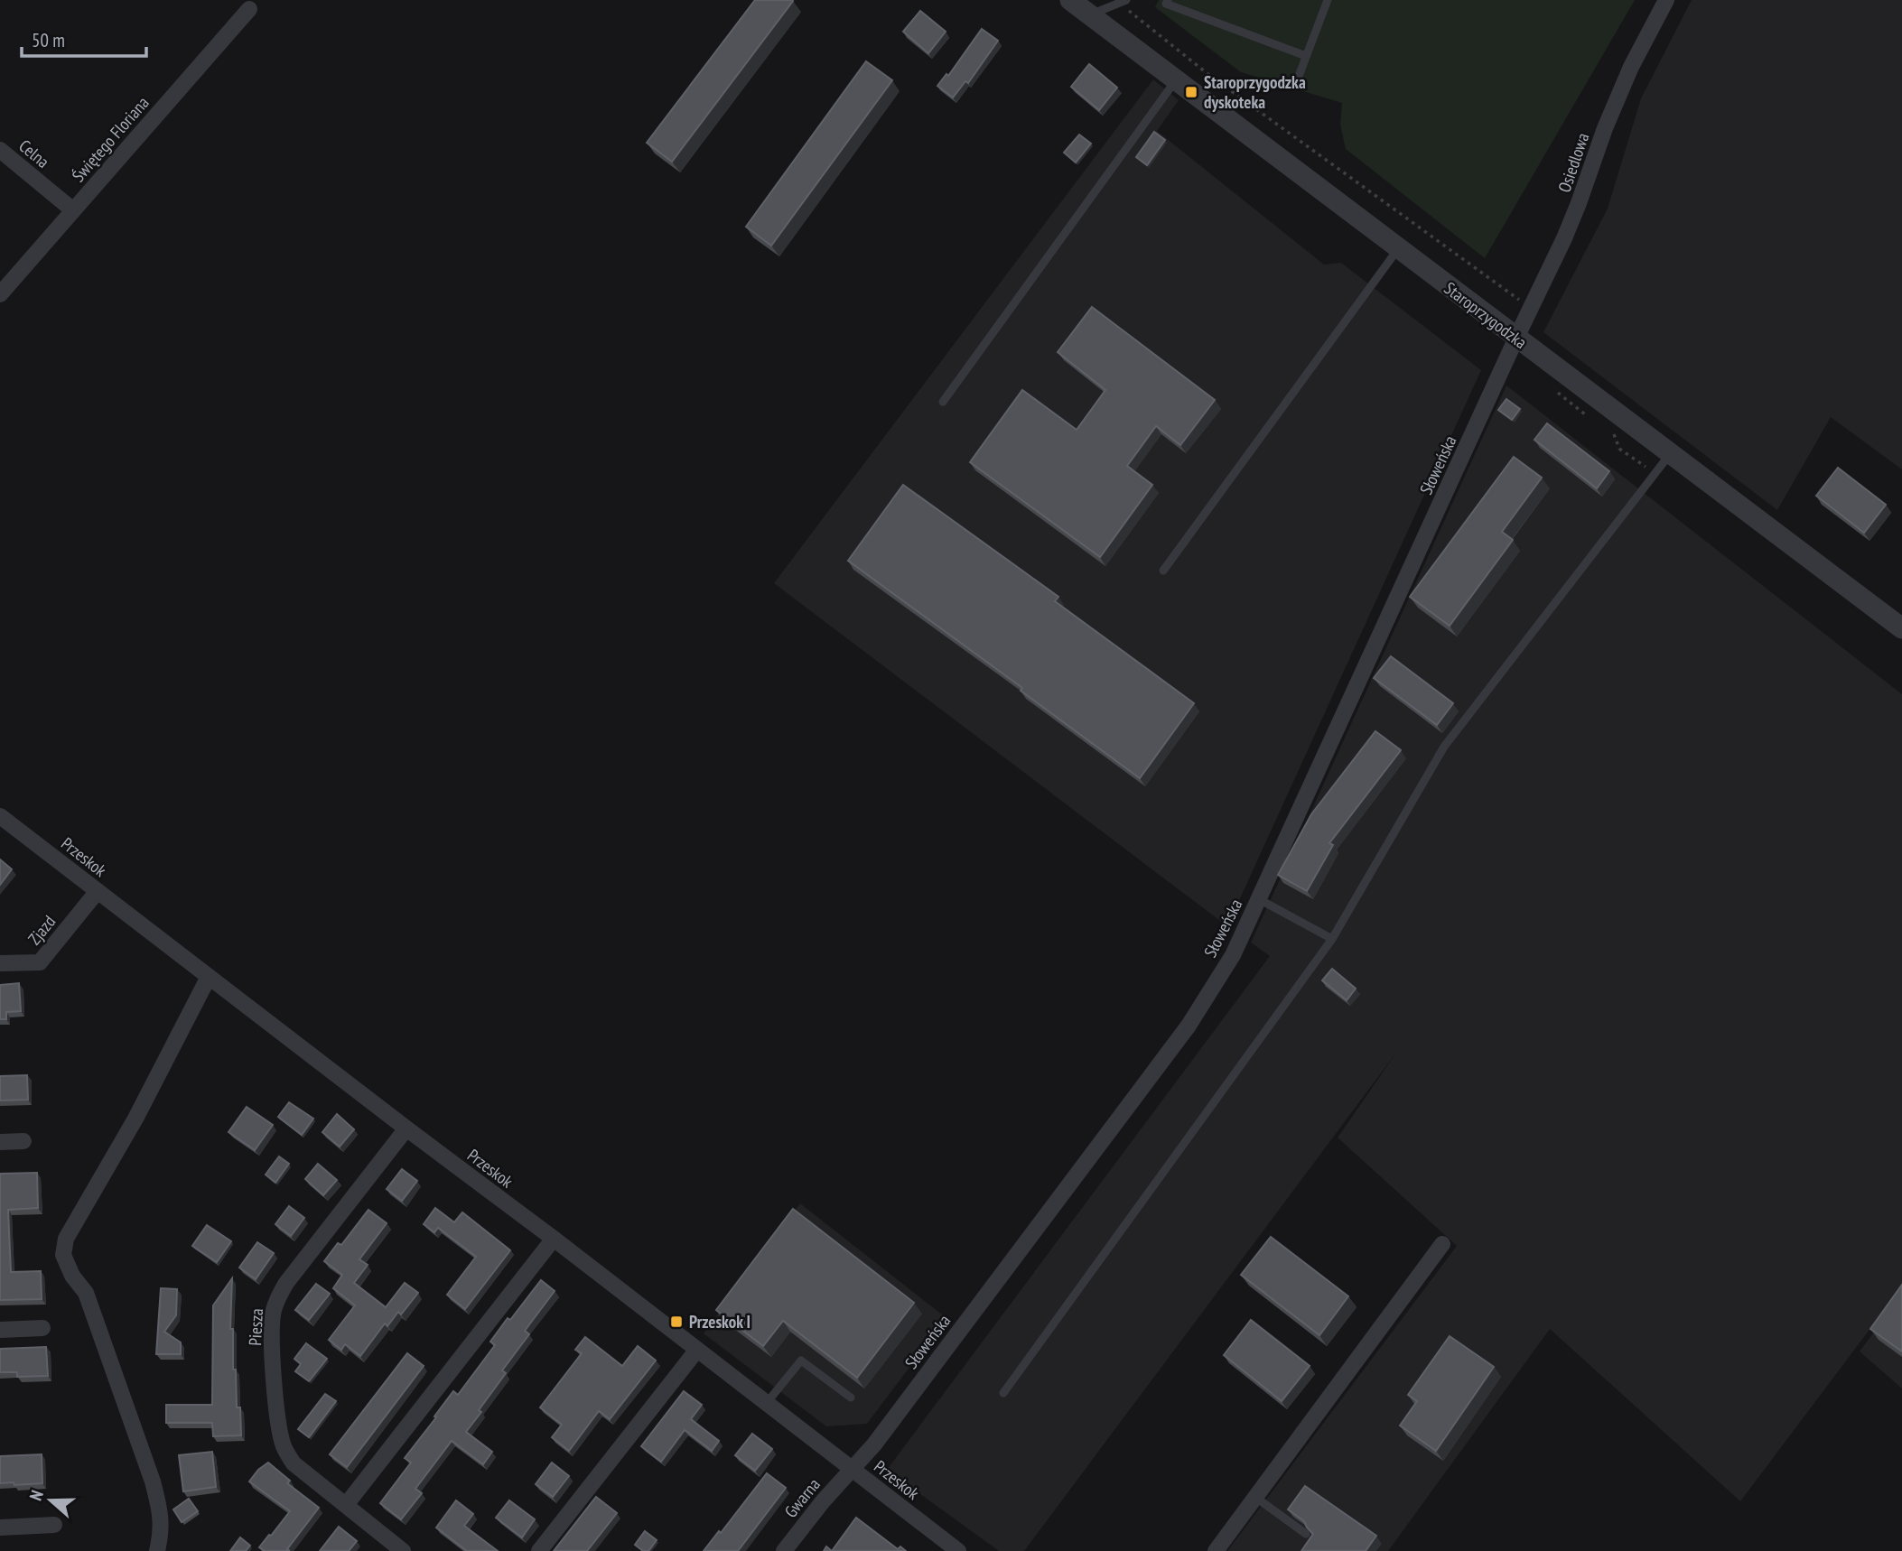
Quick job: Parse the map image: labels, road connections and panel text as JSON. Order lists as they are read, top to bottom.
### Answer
{
  "streets": {
    "street": [
      "Świętego Floriana",
      "Celna",
      "Osiedlowa",
      "Staroprzygodzka",
      "Słoweńska",
      "Przeskok",
      "Zjazd",
      "Piesza",
      "Gwarna"
    ]
  },
  "crossings": [
    ["Świętego Floriana", "Celna"],
    ["Osiedlowa", "Staroprzygodzka"],
    ["Osiedlowa", "Słoweńska"],
    ["Staroprzygodzka", "Słoweńska"],
    ["Słoweńska", "Przeskok"],
    ["Słoweńska", "Gwarna"],
    ["Przeskok", "Zjazd"],
    ["Przeskok", "Piesza"],
    ["Przeskok", "Gwarna"]
  ],
  "places": {
    "transit": ["Staroprzygodzka dyskoteka", "Przeskok I"]
  },
  "scale_bar": "50 m",
  "north": "left"
}
